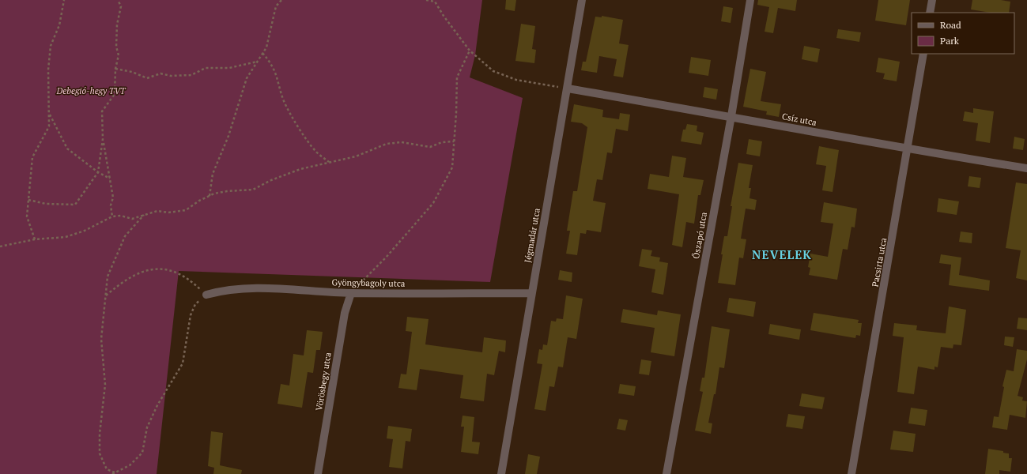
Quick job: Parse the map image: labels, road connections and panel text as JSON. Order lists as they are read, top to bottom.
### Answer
{
  "streets": {
    "street": [
      "Csíz utca",
      "Jégmadár utca",
      "Őszapó utca",
      "Pacsirta utca",
      "Gyöngybagoly utca",
      "Vörösbegy utca"
    ]
  },
  "crossings": [
    ["Csíz utca", "Jégmadár utca"],
    ["Csíz utca", "Őszapó utca"],
    ["Csíz utca", "Pacsirta utca"],
    ["Jégmadár utca", "Gyöngybagoly utca"],
    ["Gyöngybagoly utca", "Vörösbegy utca"]
  ],
  "districts": ["NEVELEK"],
  "parks": ["Debegió-hegy TVT"],
  "legend": ["Road", "Park"]
}
